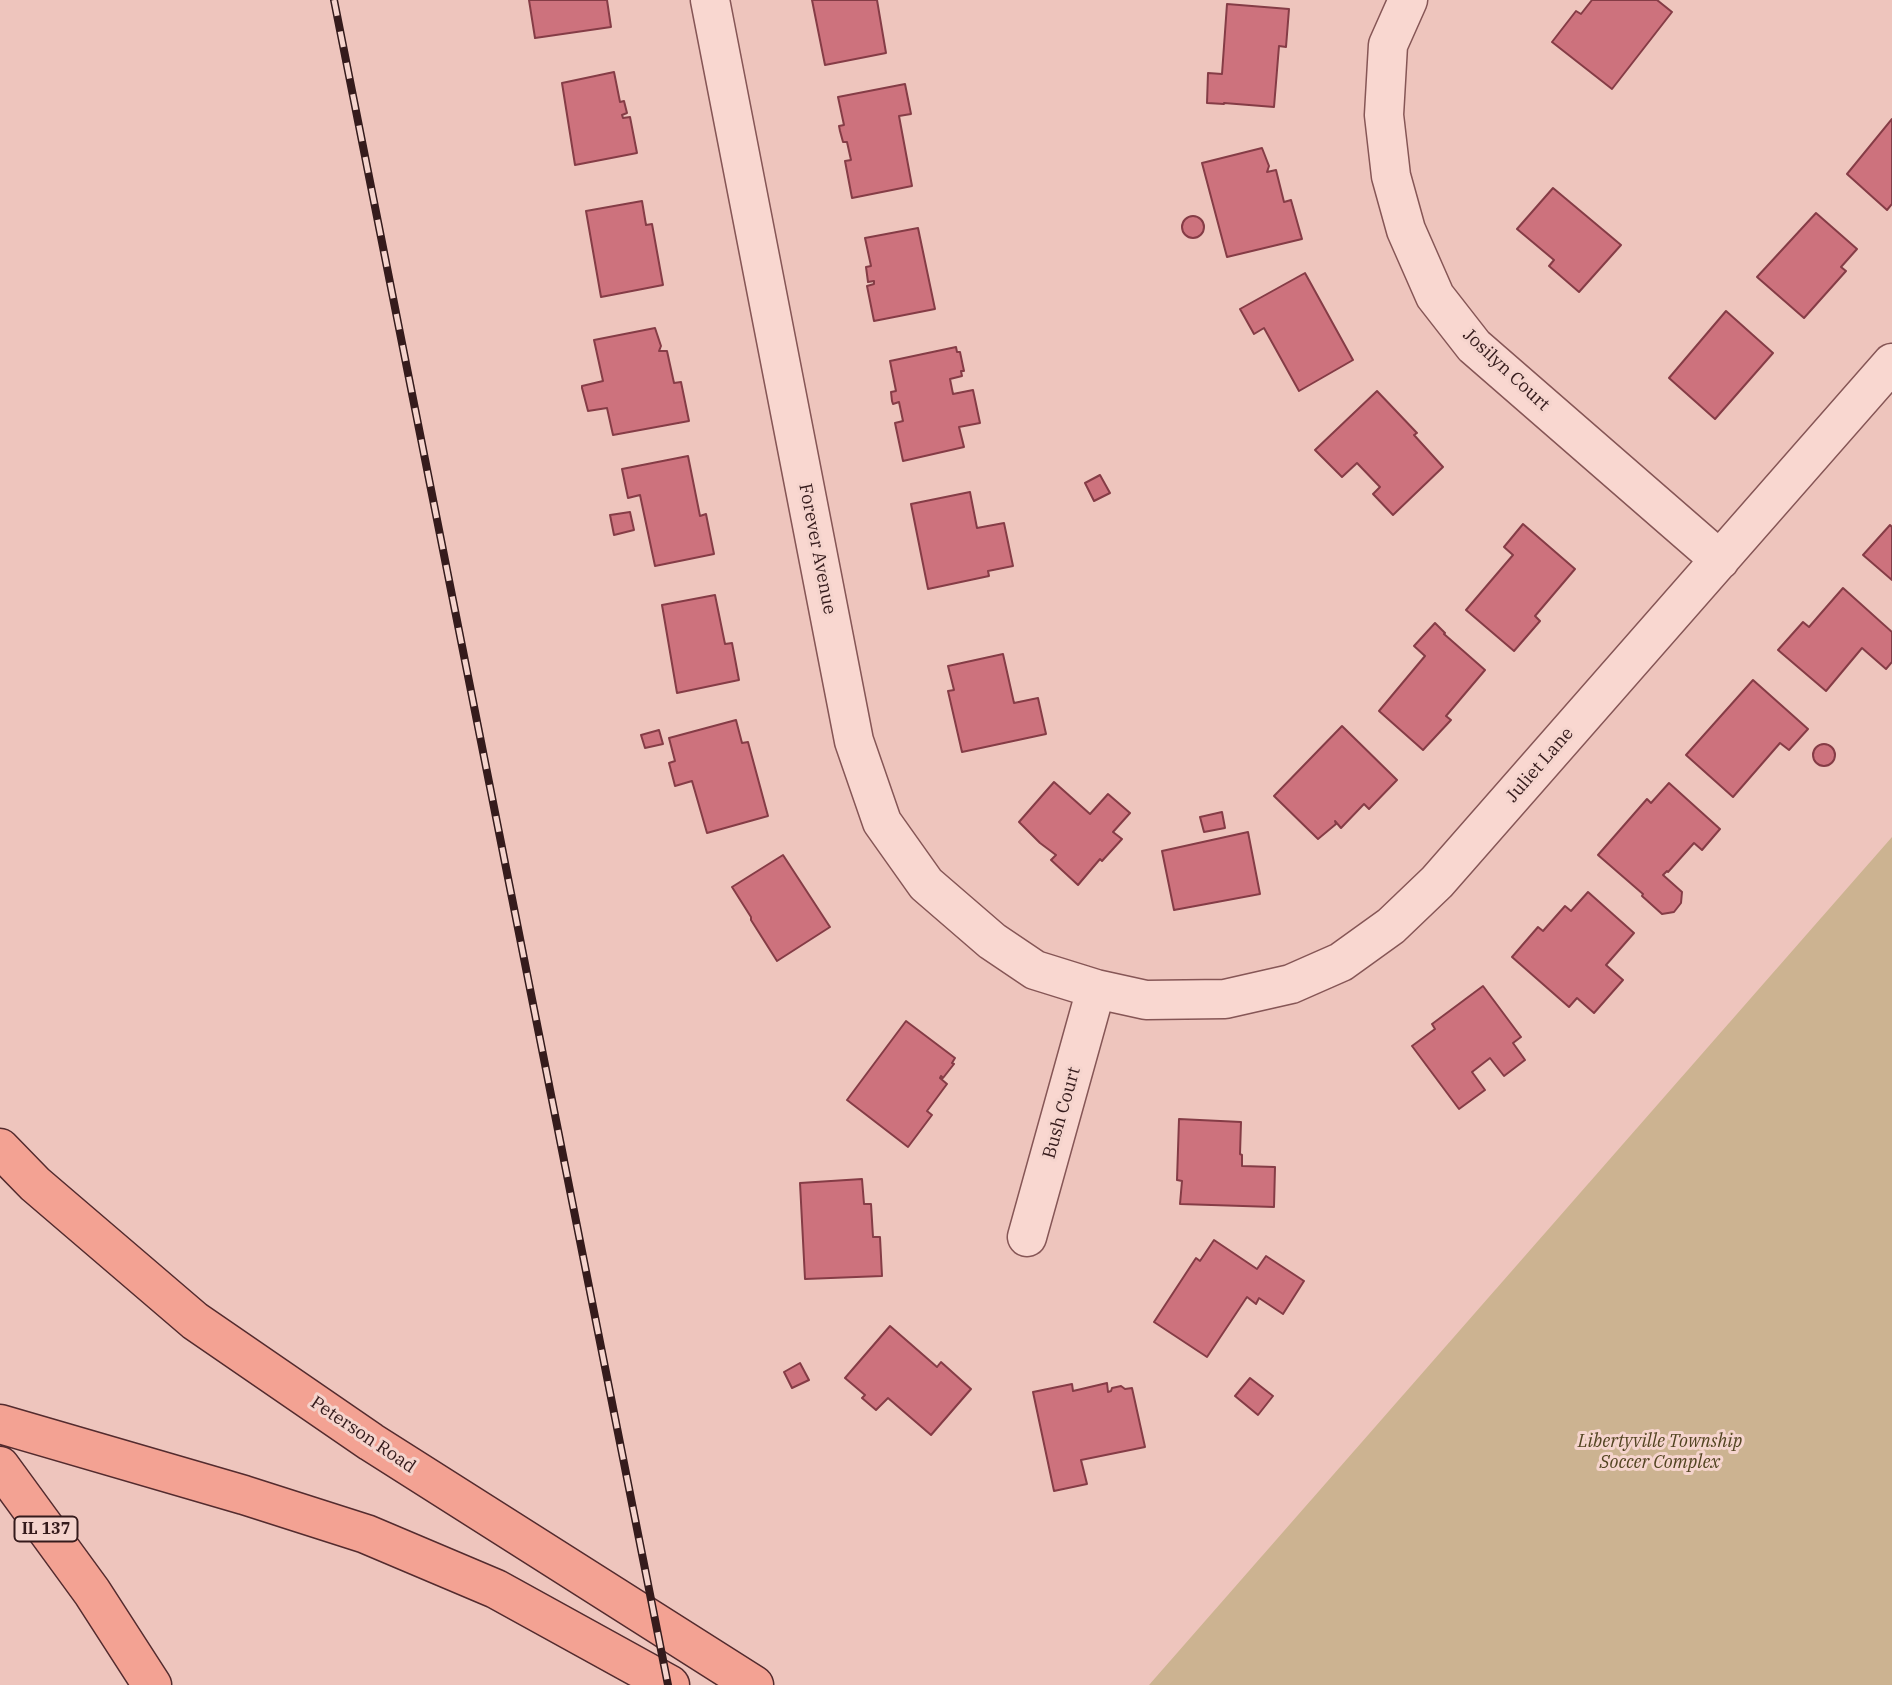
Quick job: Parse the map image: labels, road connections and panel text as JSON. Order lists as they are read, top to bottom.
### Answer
{
  "streets": {
    "main road": ["Peterson Road", "IL 137"],
    "street": [
      "Josilyn Court",
      "Forever Avenue",
      "Juliet Lane",
      "Bush Court"
    ]
  },
  "crossings": [
    ["Josilyn Court", "Juliet Lane"],
    ["Forever Avenue", "Juliet Lane"],
    ["Forever Avenue", "Bush Court"],
    ["Juliet Lane", "Bush Court"]
  ],
  "parks": ["Libertyville Township Soccer Complex"]
}
